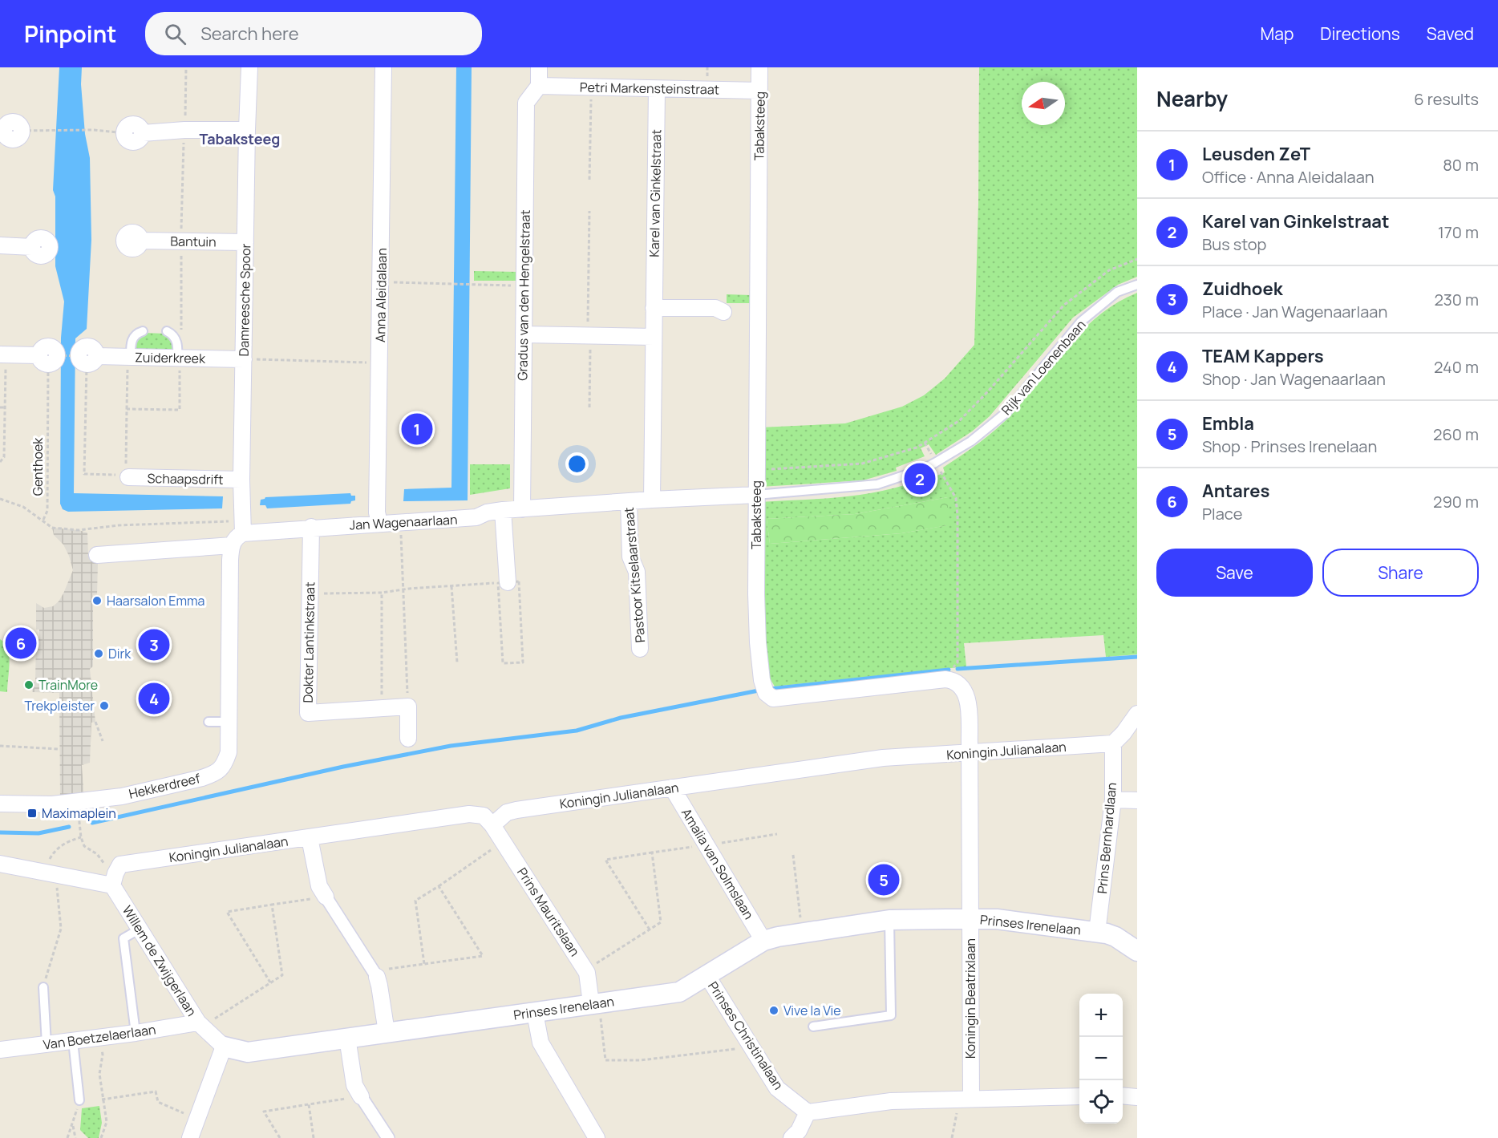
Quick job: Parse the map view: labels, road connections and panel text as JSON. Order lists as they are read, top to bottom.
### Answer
{
  "streets": {
    "street": [
      "Petri Markensteinstraat",
      "Tabaksteeg",
      "Karel van Ginkelstraat",
      "Bantuin",
      "Anna Aleidalaan",
      "Gradus van den Hengelstraat",
      "Damreesche Spoor",
      "Zuiderkreek",
      "Schaapsdrift",
      "Jan Wagenaarlaan",
      "Pastoor Kitselaarstraat",
      "Dokter Lantinkstraat",
      "Koningin Julianalaan",
      "Hekkerdreef",
      "Prins Bernhardlaan",
      "Amalia van Solmslaan",
      "Prins Mauritslaan",
      "Prinses Irenelaan",
      "Willem de Zwijgerlaan",
      "Koningin Beatrixlaan",
      "Prinses Christinalaan",
      "Van Boetzelaerlaan"
    ],
    "lane": ["Rijk van Loenenbaan"],
    "path": ["Genthoek"]
  },
  "crossings": [
    ["Petri Markensteinstraat", "Tabaksteeg"],
    ["Petri Markensteinstraat", "Karel van Ginkelstraat"],
    ["Petri Markensteinstraat", "Gradus van den Hengelstraat"],
    ["Tabaksteeg", "Rijk van Loenenbaan"],
    ["Tabaksteeg", "Jan Wagenaarlaan"],
    ["Karel van Ginkelstraat", "Jan Wagenaarlaan"],
    ["Bantuin", "Damreesche Spoor"],
    ["Anna Aleidalaan", "Jan Wagenaarlaan"],
    ["Gradus van den Hengelstraat", "Jan Wagenaarlaan"],
    ["Damreesche Spoor", "Zuiderkreek"],
    ["Damreesche Spoor", "Schaapsdrift"],
    ["Damreesche Spoor", "Jan Wagenaarlaan"],
    ["Rijk van Loenenbaan", "Jan Wagenaarlaan"],
    ["Jan Wagenaarlaan", "Pastoor Kitselaarstraat"],
    ["Jan Wagenaarlaan", "Dokter Lantinkstraat"],
    ["Koningin Julianalaan", "Prins Bernhardlaan"],
    ["Koningin Julianalaan", "Amalia van Solmslaan"],
    ["Koningin Julianalaan", "Prins Mauritslaan"],
    ["Koningin Julianalaan", "Willem de Zwijgerlaan"],
    ["Koningin Julianalaan", "Koningin Beatrixlaan"],
    ["Prins Bernhardlaan", "Prinses Irenelaan"],
    ["Amalia van Solmslaan", "Prinses Irenelaan"],
    ["Prins Mauritslaan", "Prinses Irenelaan"],
    ["Prinses Irenelaan", "Willem de Zwijgerlaan"],
    ["Prinses Irenelaan", "Koningin Beatrixlaan"],
    ["Prinses Irenelaan", "Prinses Christinalaan"],
    ["Willem de Zwijgerlaan", "Van Boetzelaerlaan"]
  ],
  "districts": ["Tabaksteeg"],
  "places": {
    "other": [
      "Haarsalon Emma",
      "Dirk",
      "TrainMore",
      "Trekpleister",
      "Vive la Vie"
    ],
    "transit": ["Maximaplein"]
  },
  "north": "left",
  "page": {
    "header": "Pinpoint",
    "search": "Search here",
    "nav": ["Map", "Directions", "Saved"],
    "heading": ["Nearby", "6 results"],
    "list": [
      {
        "mark": "1",
        "name": "Leusden ZeT",
        "note": "Office · Anna Aleidalaan",
        "value": "80 m"
      },
      {
        "mark": "2",
        "name": "Karel van Ginkelstraat",
        "note": "Bus stop",
        "value": "170 m"
      },
      {
        "mark": "3",
        "name": "Zuidhoek",
        "note": "Place · Jan Wagenaarlaan",
        "value": "230 m"
      },
      {
        "mark": "4",
        "name": "TEAM Kappers",
        "note": "Shop · Jan Wagenaarlaan",
        "value": "240 m"
      },
      {
        "mark": "5",
        "name": "Embla",
        "note": "Shop · Prinses Irenelaan",
        "value": "260 m"
      },
      {
        "mark": "6",
        "name": "Antares",
        "note": "Place",
        "value": "290 m"
      }
    ],
    "pins": [
      "1",
      "2",
      "6",
      "3",
      "4",
      "5"
    ],
    "buttons": ["Save", "Share"],
    "map_buttons": ["+", "−"]
  }
}
